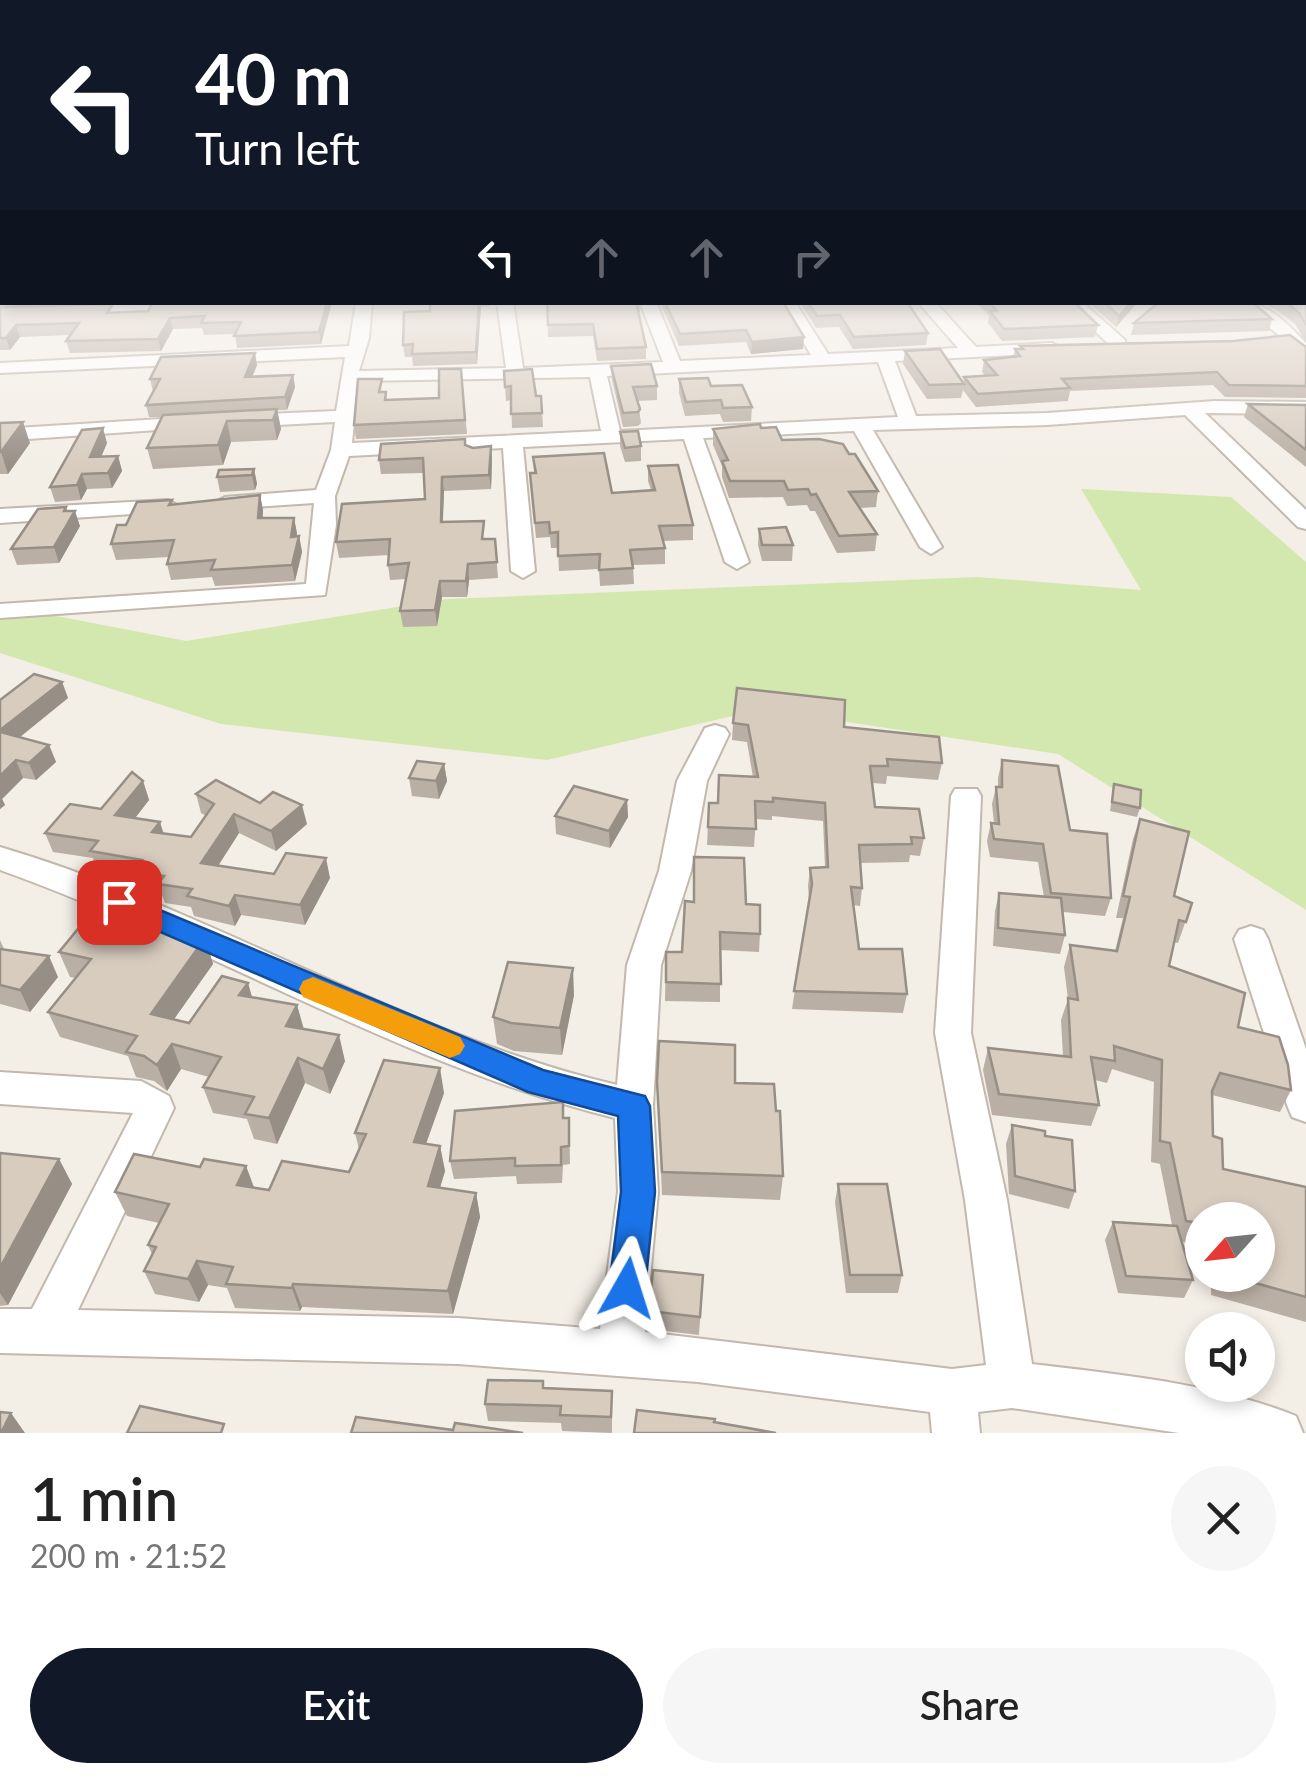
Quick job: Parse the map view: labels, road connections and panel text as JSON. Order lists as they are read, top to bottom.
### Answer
{
  "north": "bottom left",
  "page": {
    "turn": ["40 m", "Turn left"],
    "heading": ["1 min", "200 m · 21:52"],
    "buttons": ["Exit", "Share"]
  }
}
